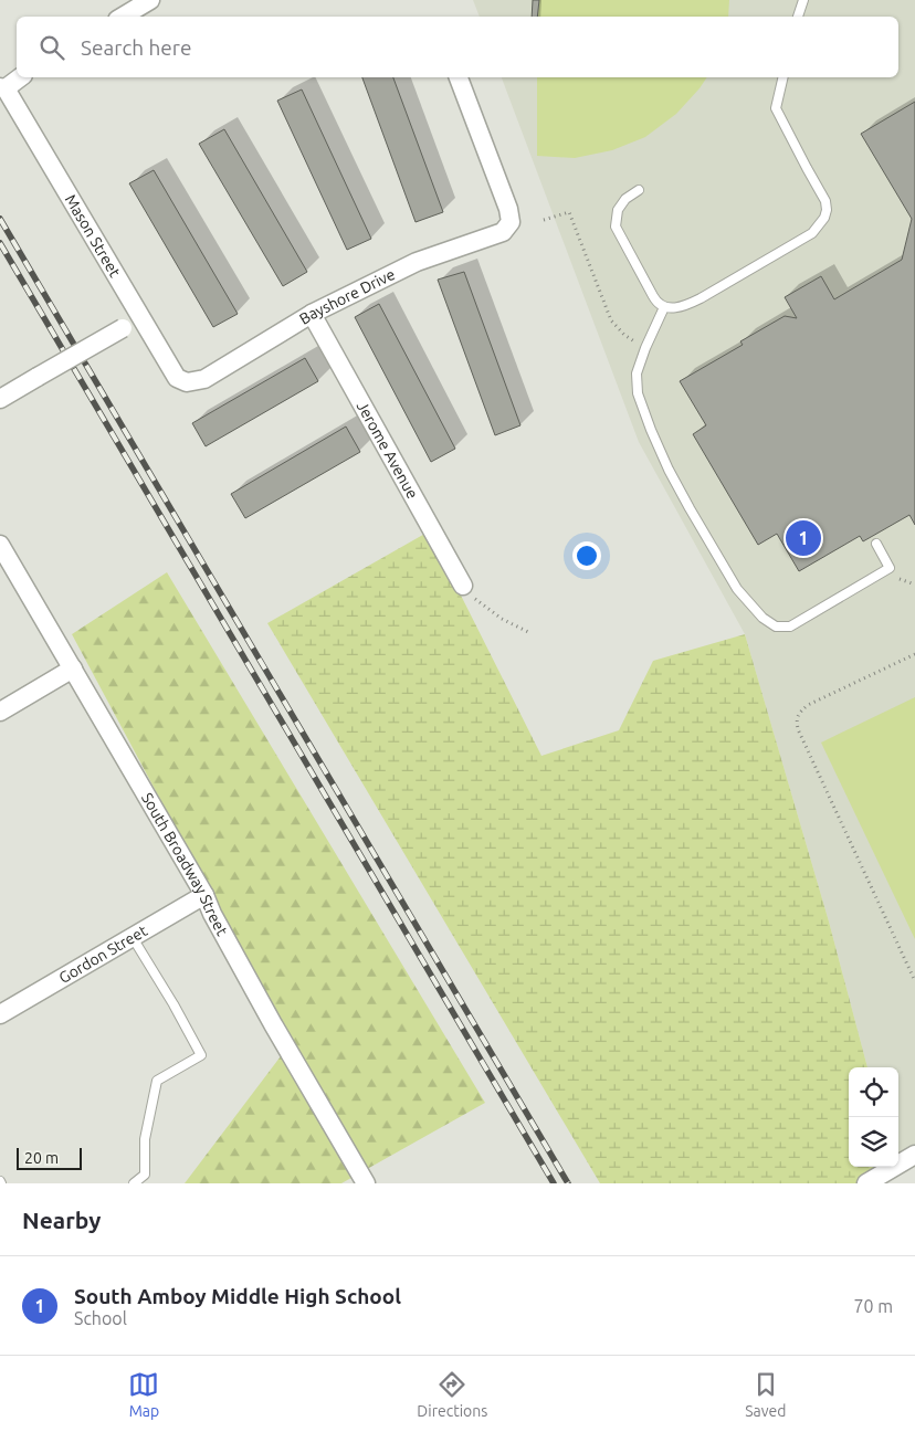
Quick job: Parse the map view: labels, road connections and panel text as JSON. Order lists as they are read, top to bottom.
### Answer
{
  "streets": {
    "street": [
      "Mason Street",
      "Bayshore Drive",
      "Jerome Avenue",
      "South Broadway Street",
      "Gordon Street"
    ]
  },
  "crossings": [
    ["Mason Street", "Bayshore Drive"],
    ["Bayshore Drive", "Jerome Avenue"],
    ["South Broadway Street", "Gordon Street"]
  ],
  "scale_bar": "20 m",
  "page": {
    "search": "Search here",
    "pins": "1",
    "scale": "20 m",
    "heading": "Nearby",
    "list": [
      {
        "mark": "1",
        "name": "South Amboy Middle High School",
        "note": "School",
        "value": "70 m"
      }
    ],
    "nav": ["Map", "Directions", "Saved"]
  }
}
